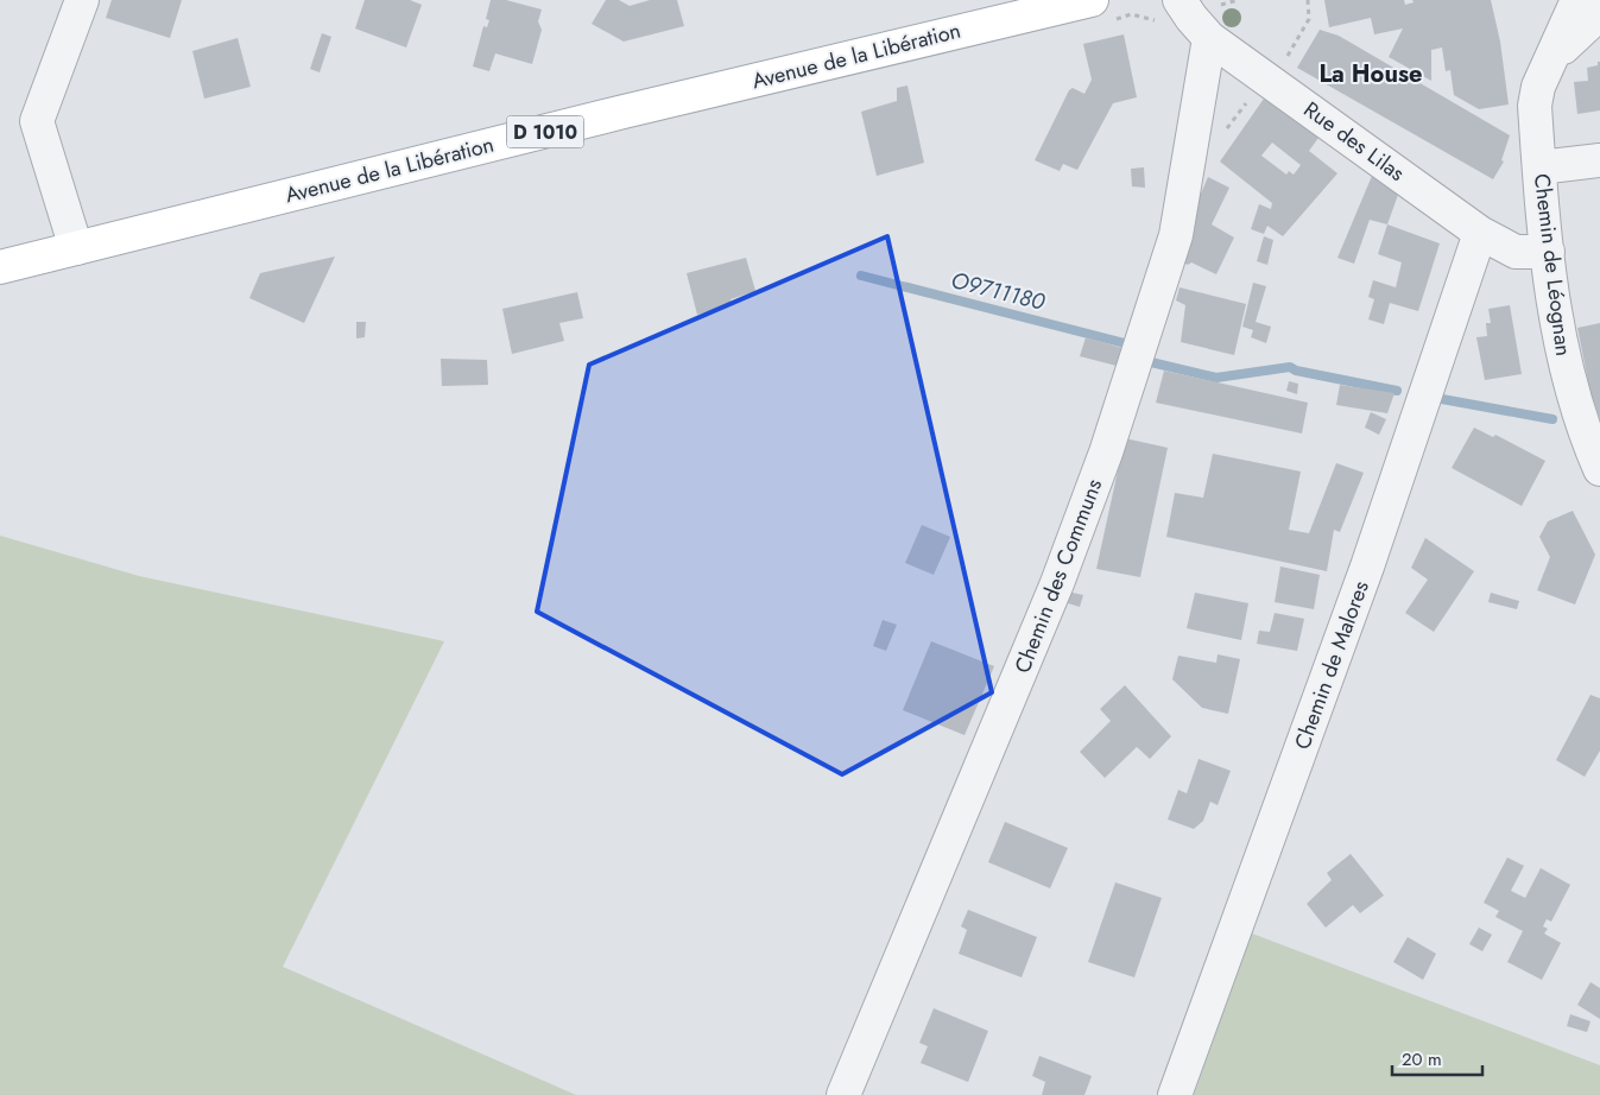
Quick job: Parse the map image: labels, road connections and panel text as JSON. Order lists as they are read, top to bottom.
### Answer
{
  "streets": {
    "main road": ["Avenue de la Libération", "D 1010"],
    "street": [
      "Rue des Lilas",
      "Chemin de Léognan",
      "Chemin des Communs",
      "Chemin de Malores"
    ]
  },
  "crossings": [
    ["Rue des Lilas", "Chemin de Léognan"],
    ["Rue des Lilas", "Chemin des Communs"],
    ["Rue des Lilas", "Chemin de Malores"]
  ],
  "districts": ["La House"],
  "water": ["O9711180"],
  "scale_bar": "20 m"
}
